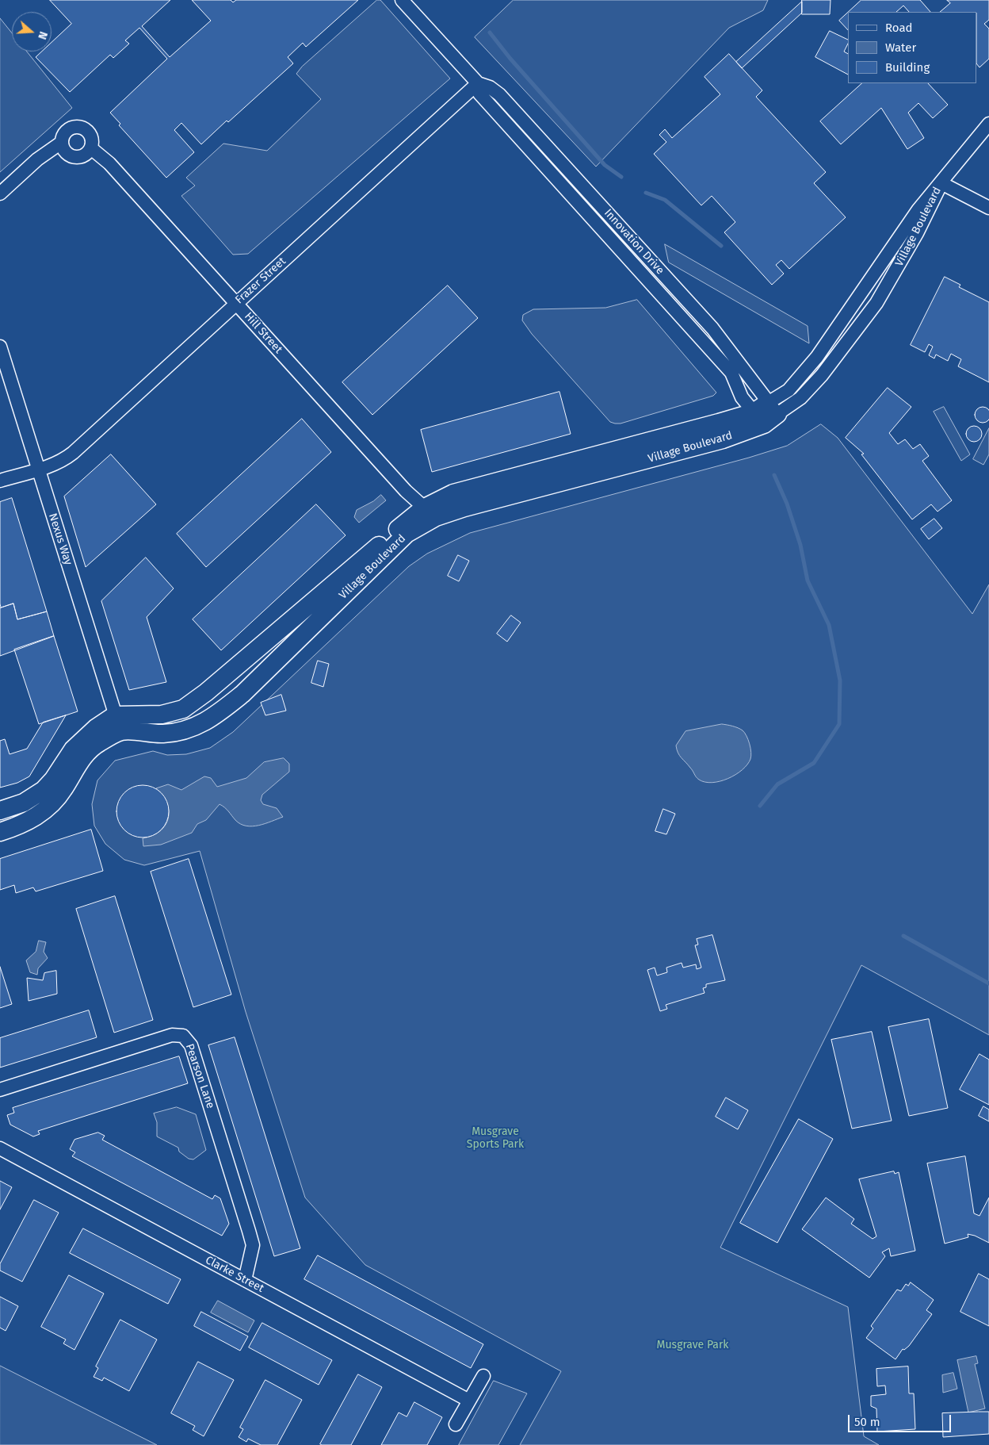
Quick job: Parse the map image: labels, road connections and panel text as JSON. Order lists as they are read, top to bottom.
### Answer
{
  "streets": {
    "street": [
      "Village Boulevard",
      "Innovation Drive",
      "Frazer Street",
      "Hill Street",
      "Nexus Way",
      "Pearson Lane",
      "Clarke Street"
    ]
  },
  "crossings": [
    ["Village Boulevard", "Innovation Drive"],
    ["Village Boulevard", "Hill Street"],
    ["Village Boulevard", "Nexus Way"],
    ["Innovation Drive", "Frazer Street"],
    ["Frazer Street", "Hill Street"],
    ["Frazer Street", "Nexus Way"],
    ["Pearson Lane", "Clarke Street"]
  ],
  "parks": ["Musgrave Sports Park", "Musgrave Park"],
  "legend": ["Road", "Water", "Building"],
  "scale_bar": "50 m",
  "north": "right"
}
